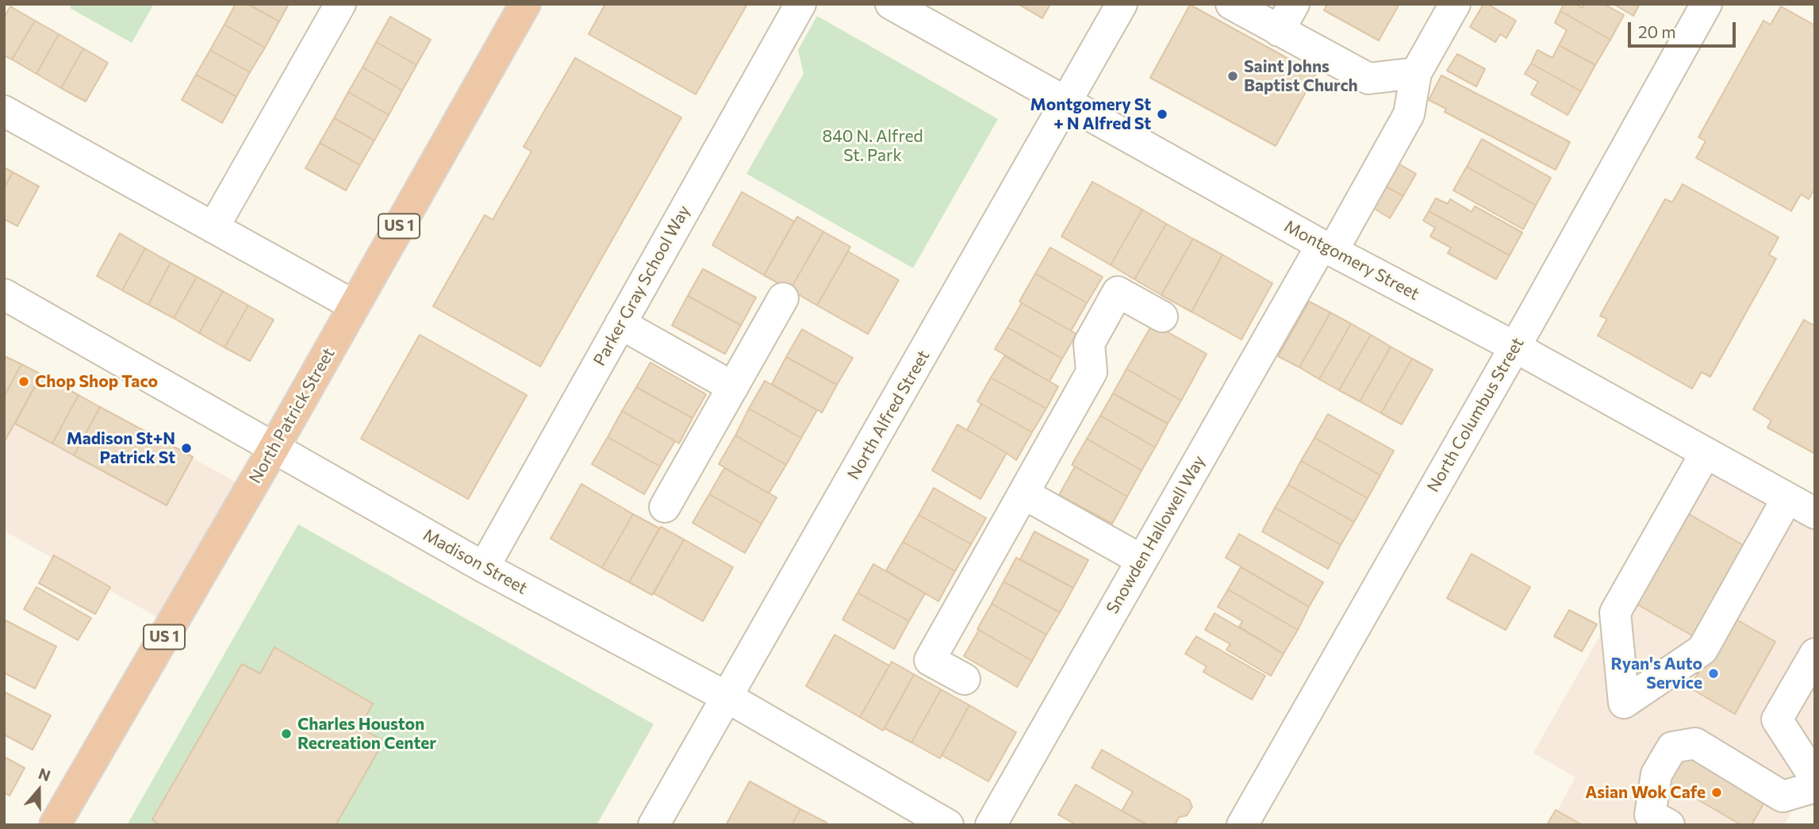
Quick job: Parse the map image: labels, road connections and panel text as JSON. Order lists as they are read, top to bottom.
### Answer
{
  "streets": {
    "highway": ["US 1", "North Patrick Street"],
    "street": [
      "Montgomery Street",
      "Parker Gray School Way",
      "North Alfred Street",
      "North Columbus Street",
      "Snowden Hallowell Way",
      "Madison Street"
    ]
  },
  "crossings": [
    ["Montgomery Street", "North Alfred Street"],
    ["Montgomery Street", "North Columbus Street"],
    ["Montgomery Street", "Snowden Hallowell Way"],
    ["Parker Gray School Way", "Madison Street"],
    ["North Alfred Street", "Madison Street"],
    ["North Patrick Street", "Madison Street"]
  ],
  "parks": ["840 N. Alfred St. Park"],
  "places": [
    "Saint Johns Baptist Church",
    "Montgomery St + N Alfred St",
    "Chop Shop Taco",
    "Madison St+N Patrick St",
    "Ryan's Auto Service",
    "Charles Houston Recreation Center",
    "Asian Wok Cafe"
  ],
  "scale_bar": "20 m",
  "north": "top"
}
